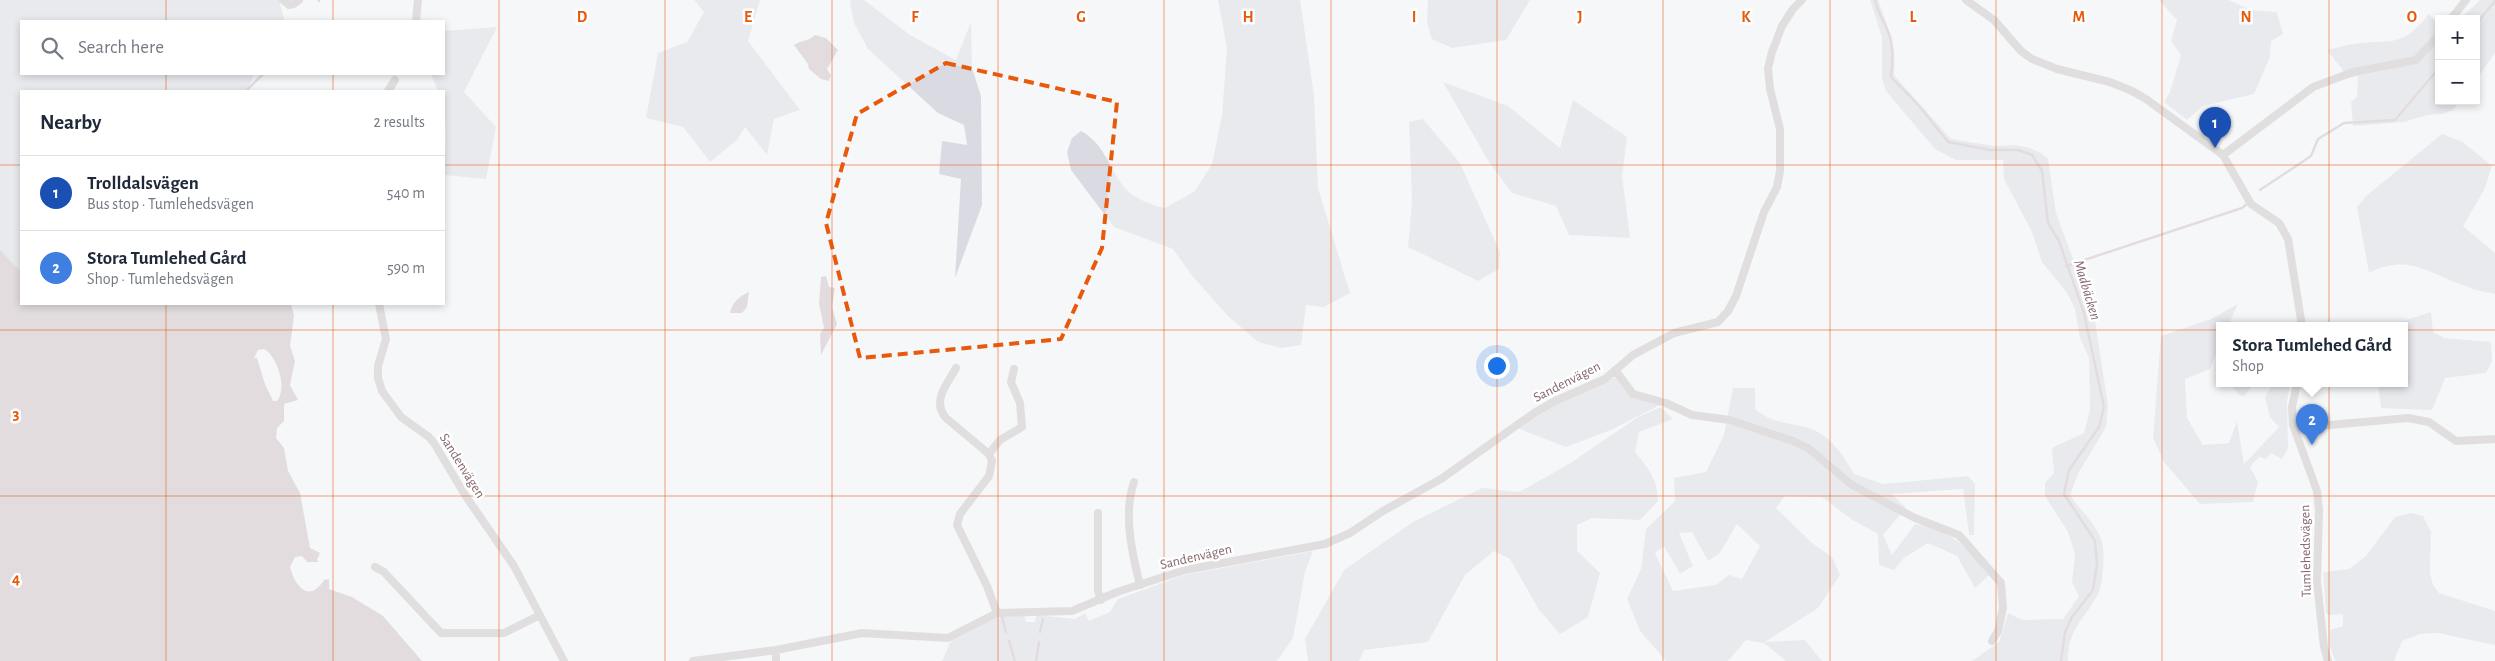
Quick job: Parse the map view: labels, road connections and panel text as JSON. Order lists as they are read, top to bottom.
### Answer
{
  "streets": {
    "street": ["Sandenvägen", "Tumlehedsvägen"]
  },
  "water": ["Madbäcken"],
  "page": {
    "map_buttons": ["+", "−"],
    "search": "Search here",
    "heading": ["Nearby", "2 results"],
    "pins": ["1", "2"],
    "list": [
      {
        "mark": "1",
        "name": "Trolldalsvägen",
        "note": "Bus stop · Tumlehedsvägen",
        "value": "540 m"
      },
      {
        "mark": "2",
        "name": "Stora Tumlehed Gård",
        "note": "Shop · Tumlehedsvägen",
        "value": "590 m"
      }
    ],
    "popup": ["Stora Tumlehed Gård", "Shop"]
  },
  "grid": {
    "columns": [
      "D",
      "E",
      "F",
      "G",
      "H",
      "I",
      "J",
      "K",
      "L",
      "M",
      "N",
      "O"
    ],
    "rows": ["3", "4"]
  }
}
